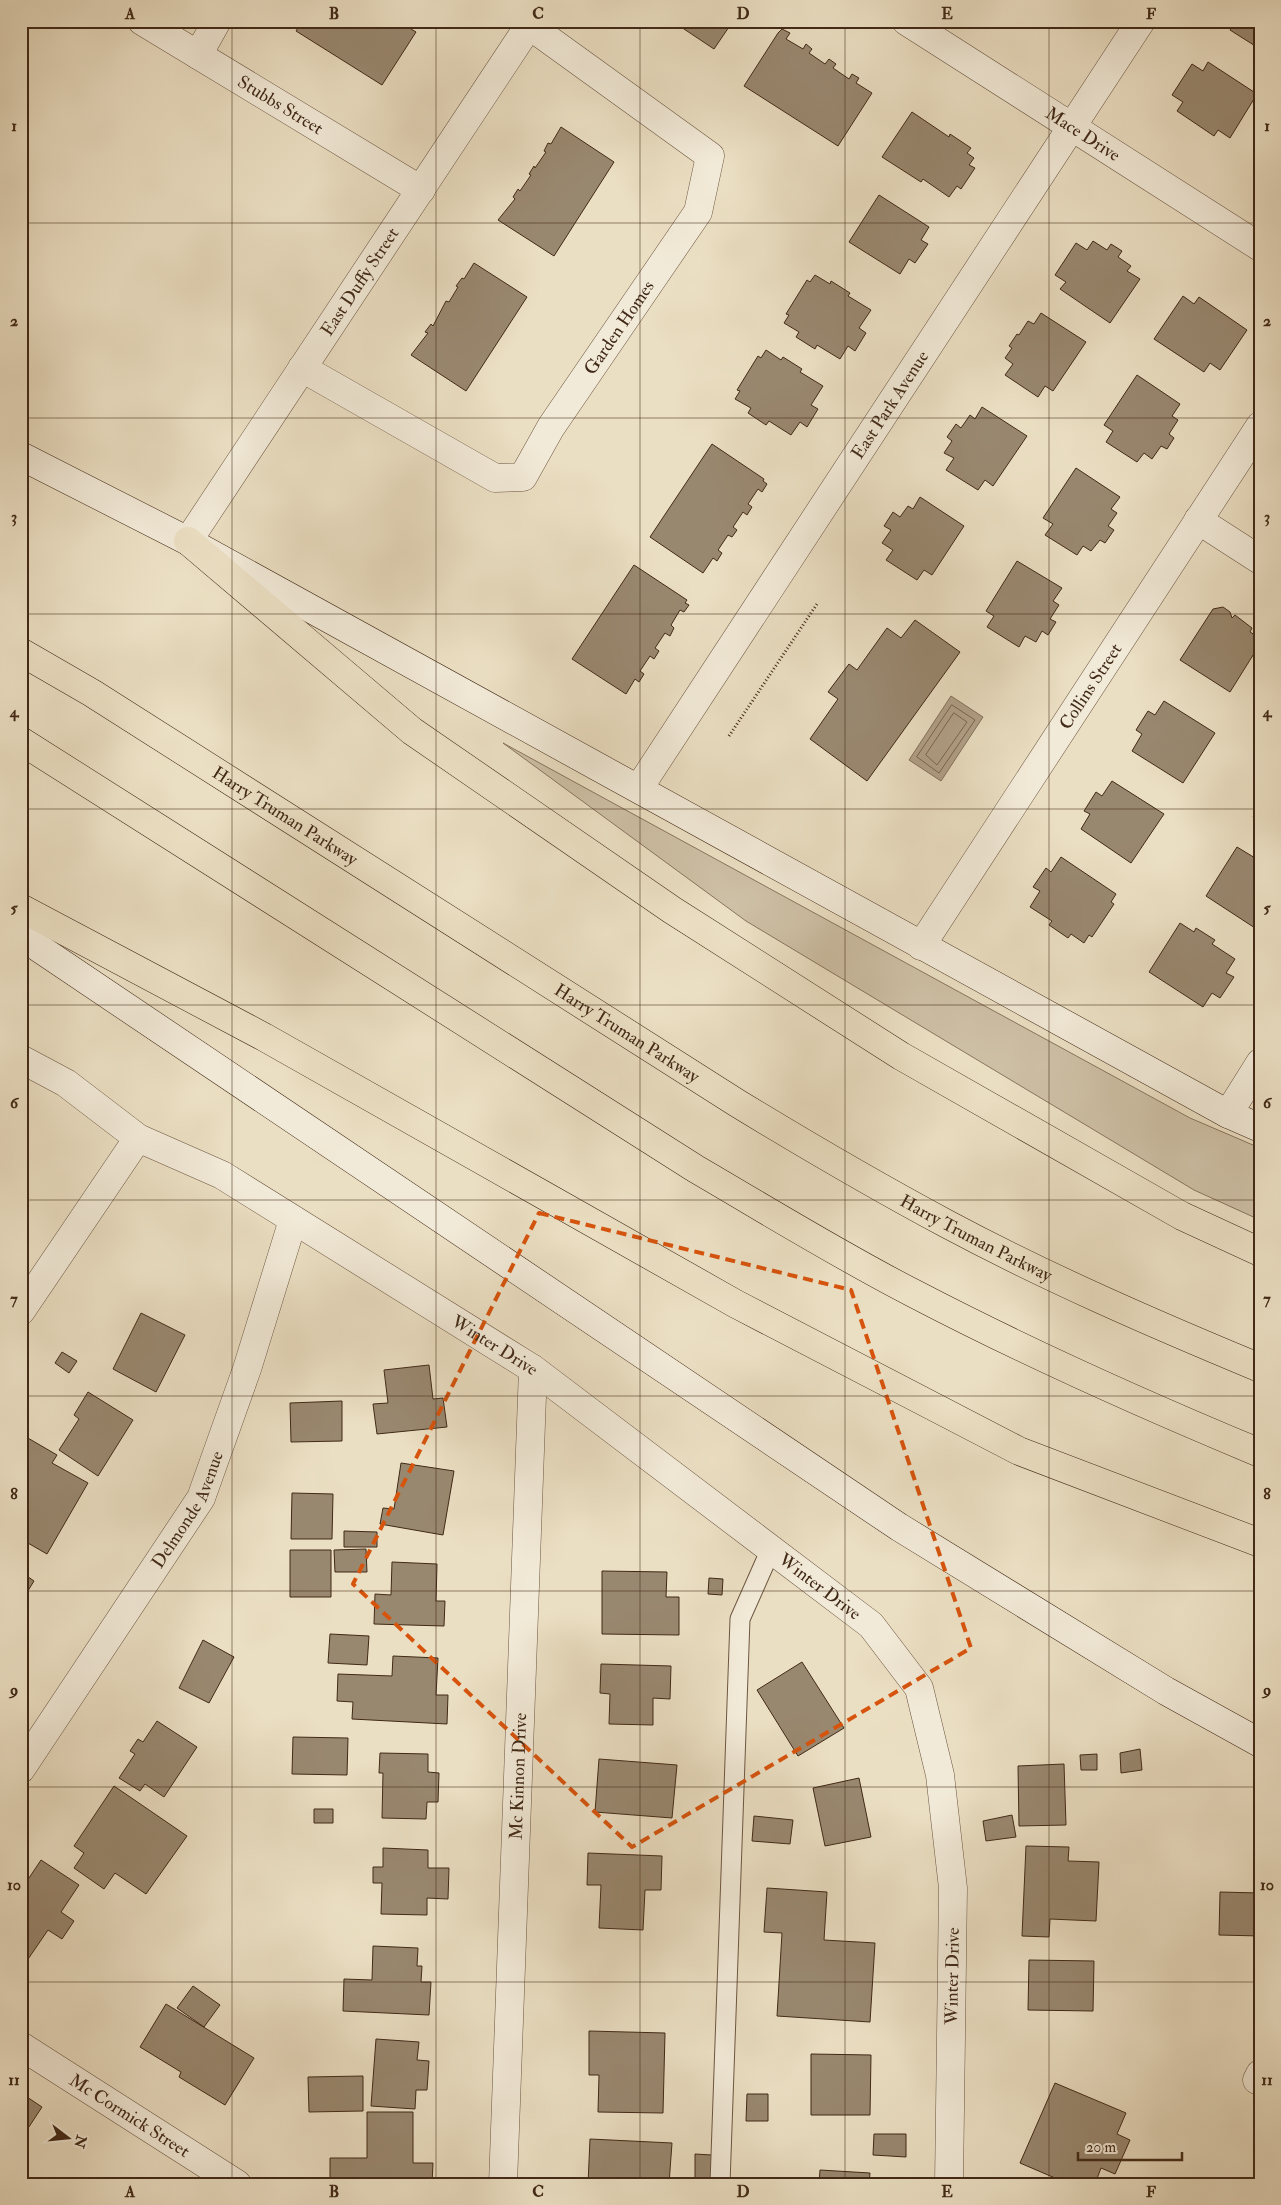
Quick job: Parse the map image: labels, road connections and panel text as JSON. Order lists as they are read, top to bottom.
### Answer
{
  "streets": {
    "highway": ["Harry Truman Parkway"],
    "street": [
      "Stubbs Street",
      "Mace Drive",
      "East Duffy Street",
      "Garden Homes",
      "East Park Avenue",
      "Collins Street",
      "Winter Drive",
      "Delmonde Avenue",
      "Mc Kinnon Drive",
      "Mc Cormick Street"
    ]
  },
  "crossings": [
    ["Stubbs Street", "East Duffy Street"],
    ["Mace Drive", "East Park Avenue"],
    ["East Duffy Street", "Garden Homes"],
    ["Winter Drive", "Delmonde Avenue"],
    ["Winter Drive", "Mc Kinnon Drive"]
  ],
  "scale_bar": "20 m",
  "north": "right",
  "grid": {
    "columns": [
      "A",
      "B",
      "C",
      "D",
      "E",
      "F"
    ],
    "rows": [
      "1",
      "2",
      "3",
      "4",
      "5",
      "6",
      "7",
      "8",
      "9",
      "10",
      "11"
    ]
  }
}
